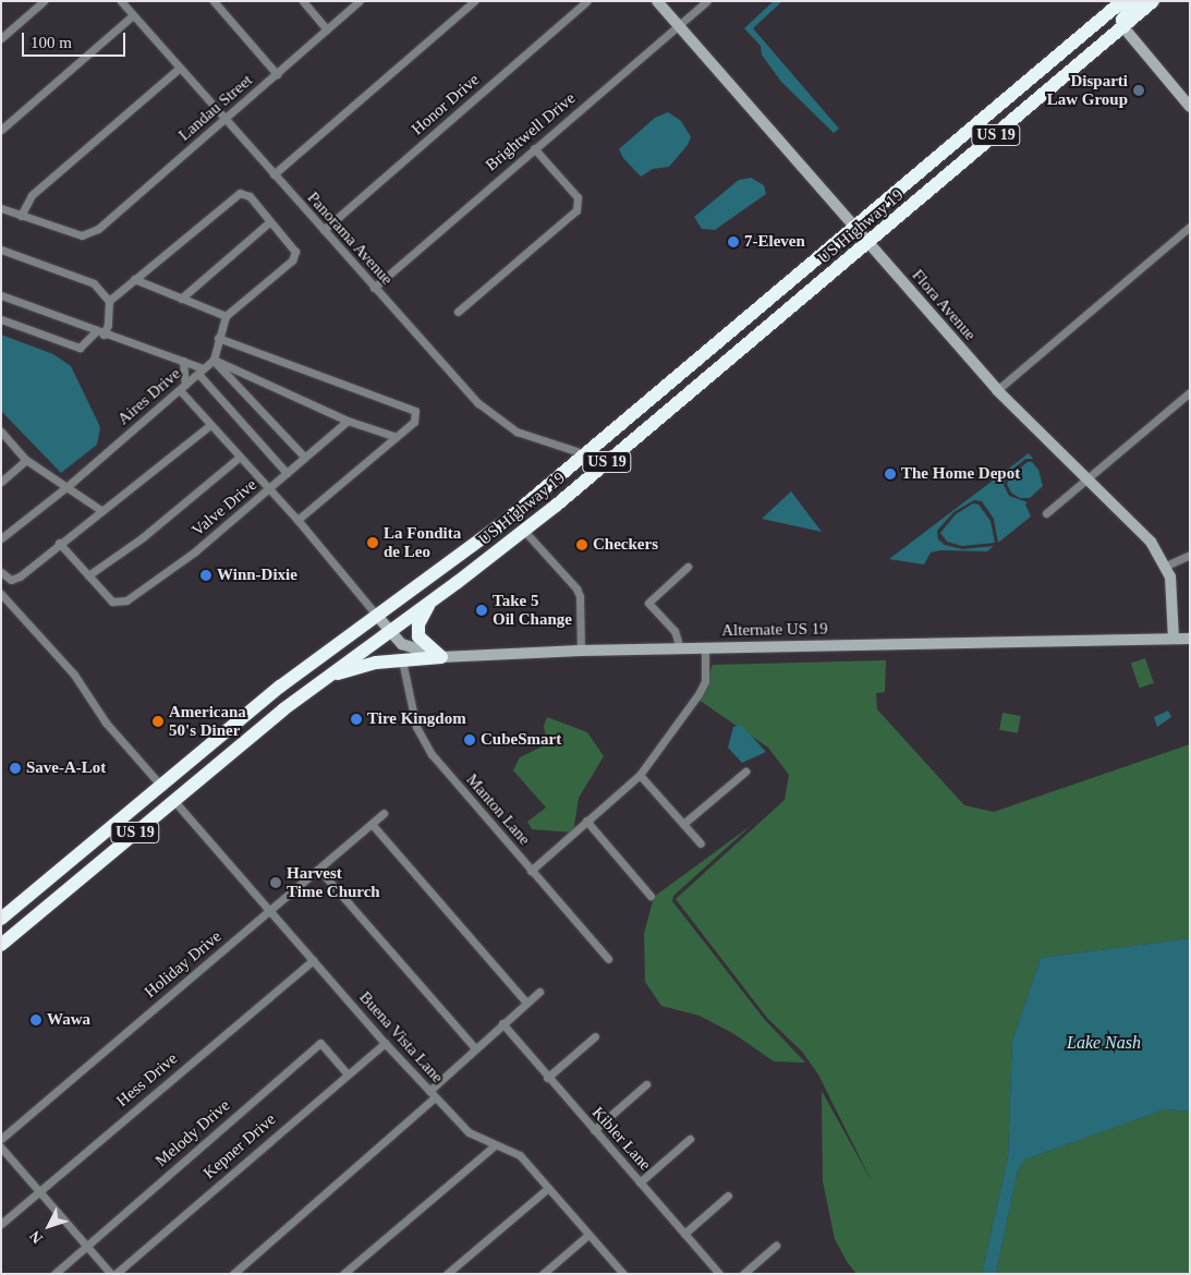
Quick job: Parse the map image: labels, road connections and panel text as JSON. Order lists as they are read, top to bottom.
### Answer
{
  "streets": {
    "highway": ["US 19", "US Highway 19"],
    "street": [
      "Honor Drive",
      "Landau Street",
      "Brightwell Drive",
      "Panorama Avenue",
      "Flora Avenue",
      "Aires Drive",
      "Valve Drive",
      "Alternate US 19",
      "Manton Lane",
      "Holiday Drive",
      "Buena Vista Lane",
      "Hess Drive",
      "Melody Drive",
      "Kibler Lane",
      "Kepner Drive"
    ]
  },
  "crossings": [
    ["Honor Drive", "Panorama Avenue"],
    ["Landau Street", "Panorama Avenue"],
    ["Brightwell Drive", "Panorama Avenue"],
    ["Brightwell Drive", "Flora Avenue"],
    ["US Highway 19", "Panorama Avenue"],
    ["US Highway 19", "Flora Avenue"],
    ["US Highway 19", "Alternate US 19"],
    ["US Highway 19", "Buena Vista Lane"],
    ["Flora Avenue", "Alternate US 19"],
    ["Holiday Drive", "Buena Vista Lane"],
    ["Buena Vista Lane", "Hess Drive"],
    ["Buena Vista Lane", "Kepner Drive"],
    ["Melody Drive", "Kepner Drive"]
  ],
  "water": ["Lake Nash"],
  "places": [
    "Disparti Law Group",
    "7-Eleven",
    "The Home Depot",
    "La Fondita de Leo",
    "Checkers",
    "Winn-Dixie",
    "Take 5 Oil Change",
    "Tire Kingdom",
    "Americana 50's Diner",
    "CubeSmart",
    "Save-A-Lot",
    "Harvest Time Church",
    "Wawa"
  ],
  "scale_bar": "100 m",
  "north": "bottom left"
}
